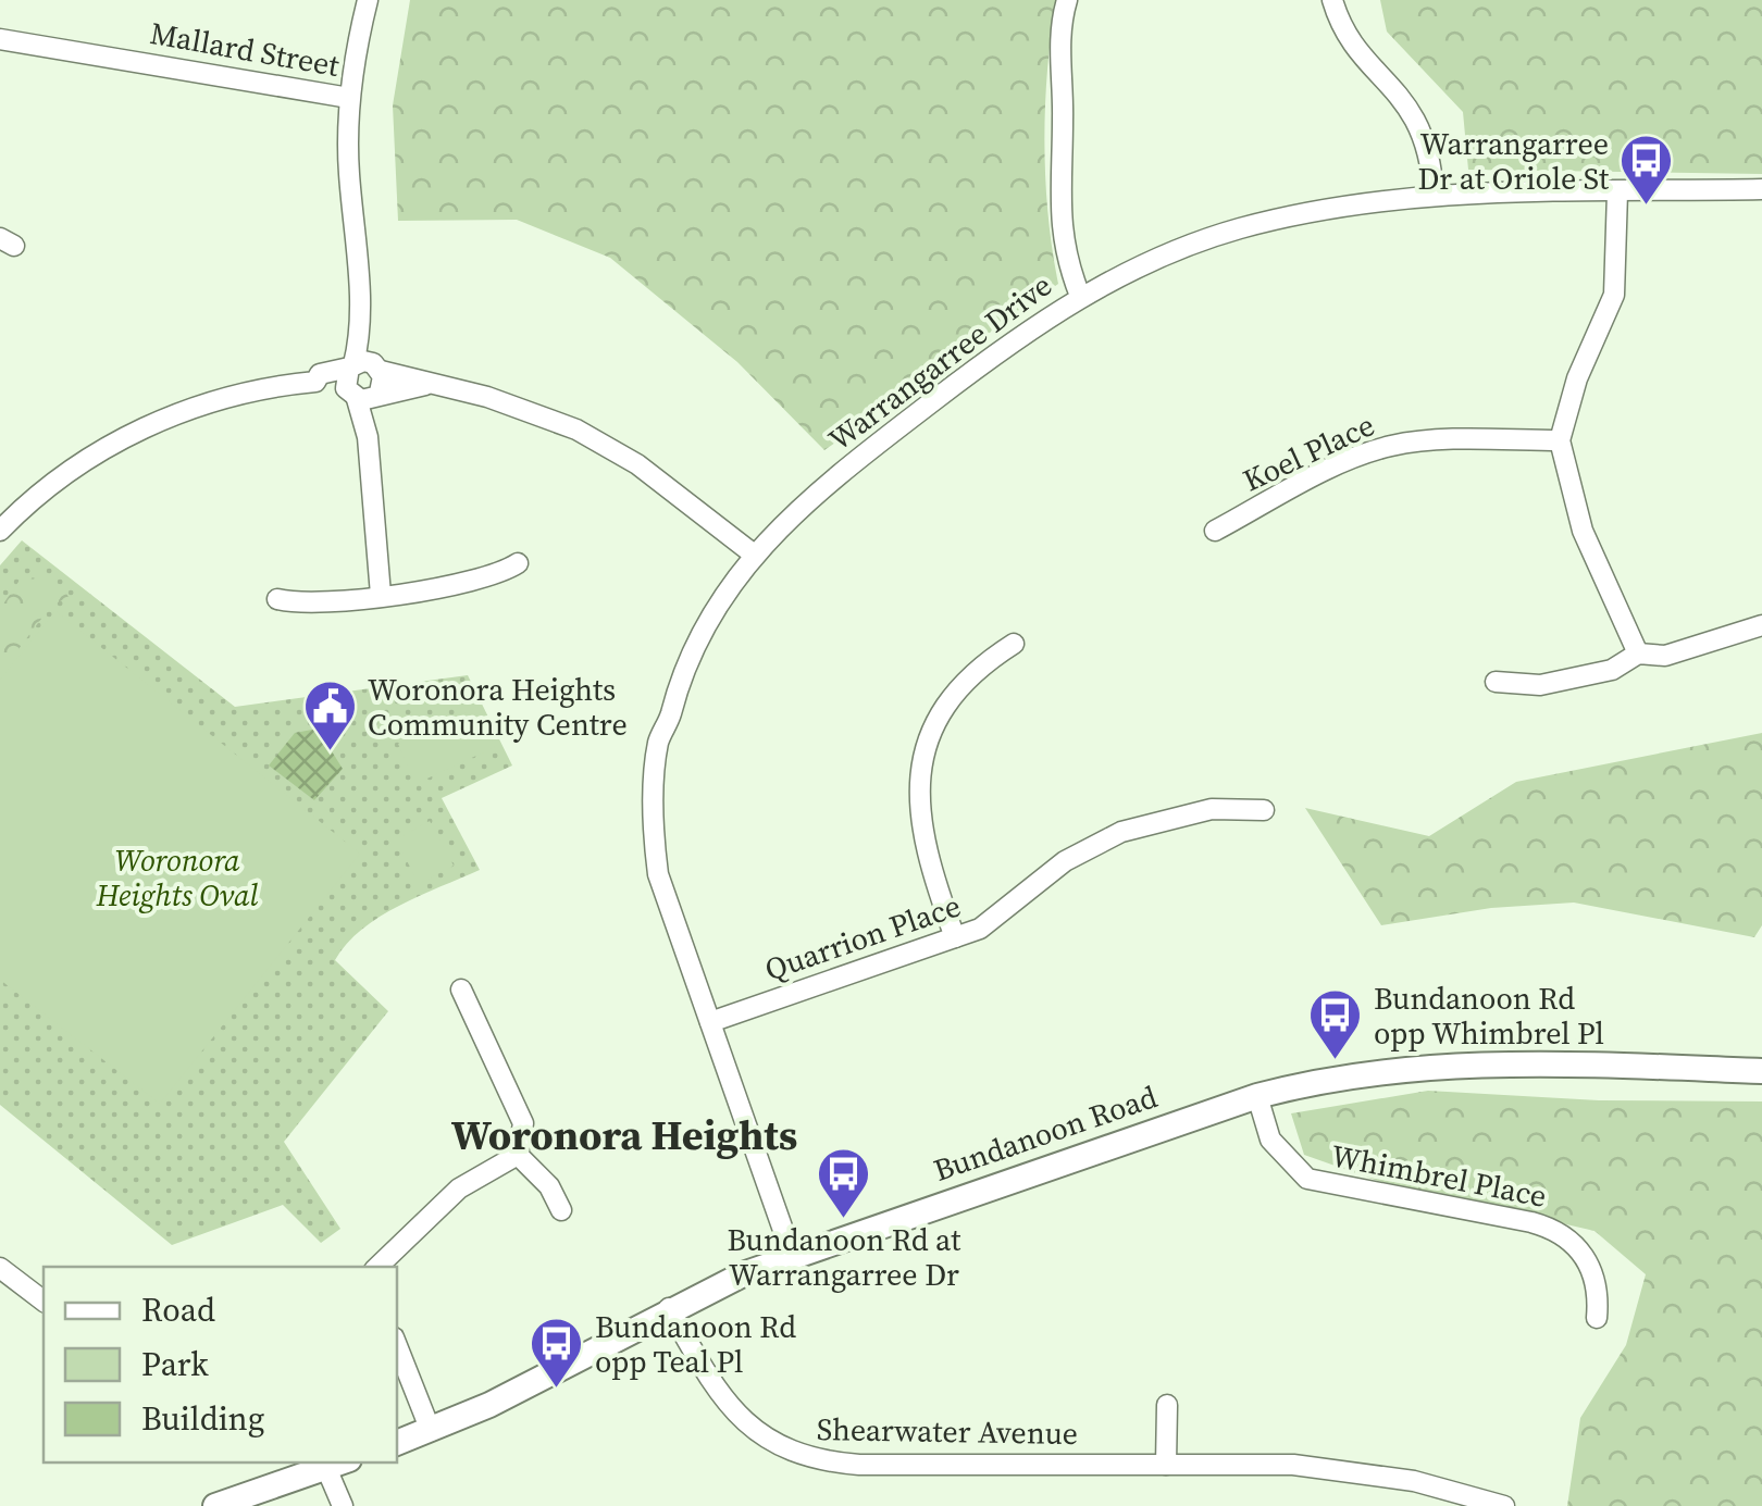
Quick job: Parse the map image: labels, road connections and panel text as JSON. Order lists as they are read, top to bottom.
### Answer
{
  "streets": {
    "street": [
      "Mallard Street",
      "Warrangarree Drive",
      "Koel Place",
      "Quarrion Place",
      "Bundanoon Road",
      "Whimbrel Place",
      "Shearwater Avenue"
    ]
  },
  "crossings": [
    ["Warrangarree Drive", "Quarrion Place"],
    ["Warrangarree Drive", "Bundanoon Road"],
    ["Bundanoon Road", "Whimbrel Place"],
    ["Bundanoon Road", "Shearwater Avenue"]
  ],
  "districts": ["Woronora Heights"],
  "parks": ["Woronora Heights Oval"],
  "places": {
    "bus stop": [
      "Warrangarree Dr at Oriole St",
      "Bundanoon Rd opp Whimbrel Pl",
      "Bundanoon Rd at Warrangarree Dr",
      "Bundanoon Rd opp Teal Pl"
    ],
    "public building": ["Woronora Heights Community Centre"]
  },
  "legend": ["Road", "Park", "Building"]
}
